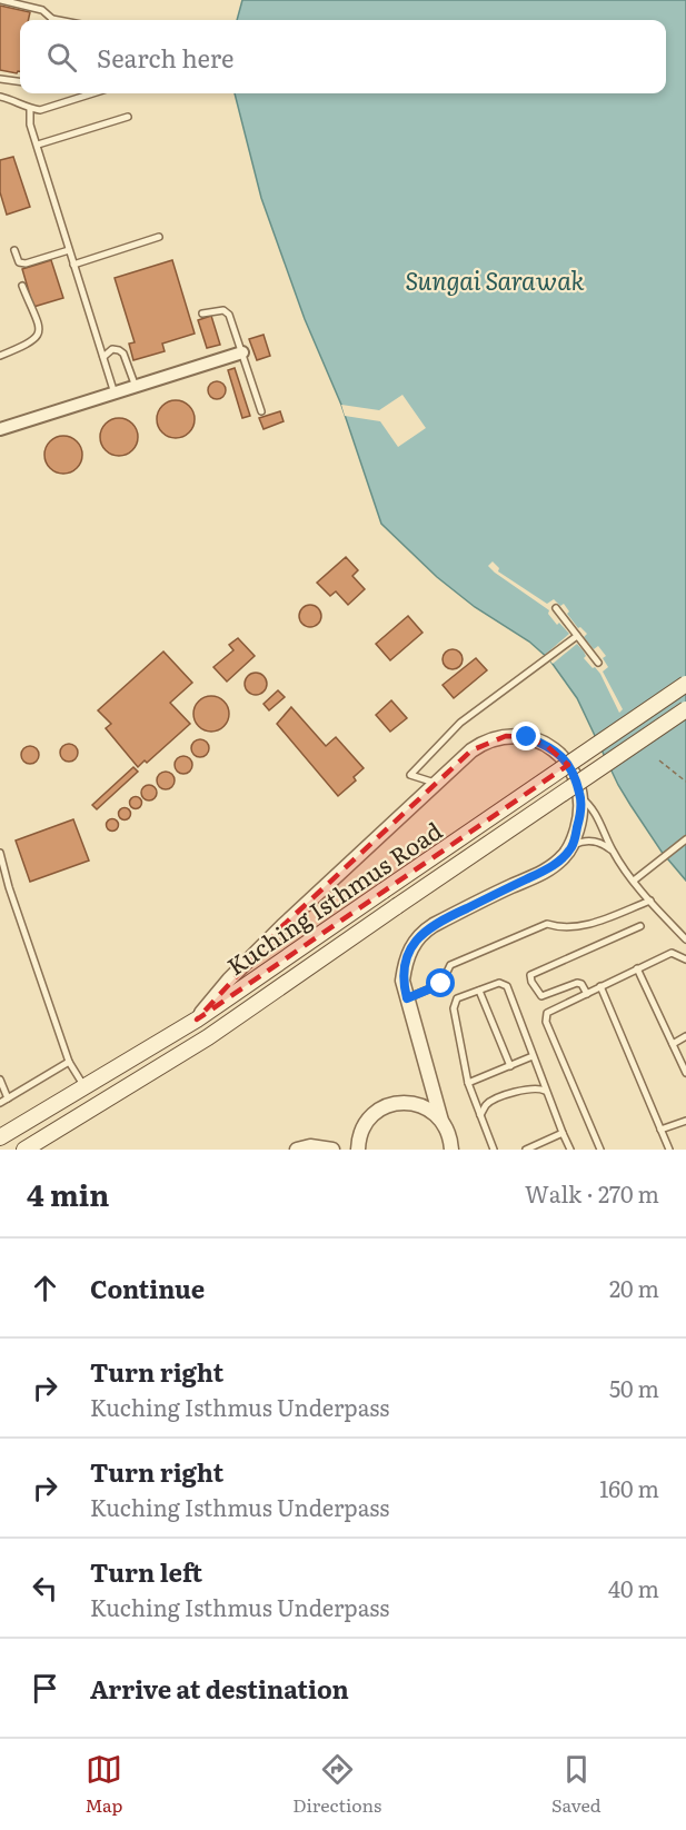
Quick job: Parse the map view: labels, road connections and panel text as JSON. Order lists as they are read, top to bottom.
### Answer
{
  "streets": {
    "main road": ["Kuching Isthmus Road"]
  },
  "water": ["Sungai Sarawak"],
  "page": {
    "search": "Search here",
    "heading": ["4 min", "Walk · 270 m"],
    "list": [
      ["Continue", "20 m"],
      ["Turn right", "Kuching Isthmus Underpass", "50 m"],
      ["Turn right", "Kuching Isthmus Underpass", "160 m"],
      ["Turn left", "Kuching Isthmus Underpass", "40 m"],
      "Arrive at destination"
    ],
    "nav": ["Map", "Directions", "Saved"]
  }
}
